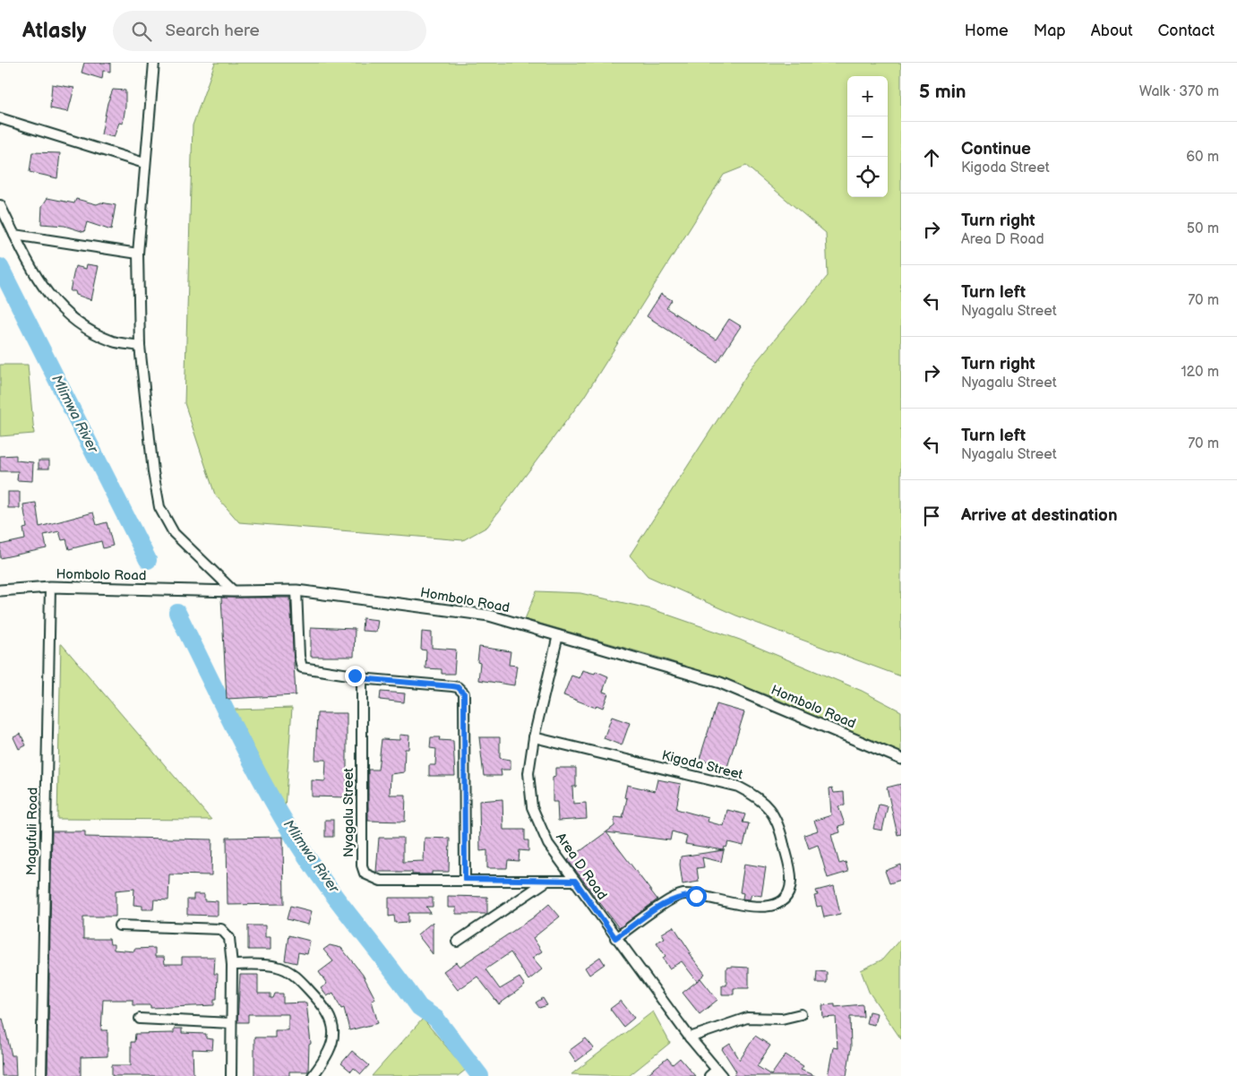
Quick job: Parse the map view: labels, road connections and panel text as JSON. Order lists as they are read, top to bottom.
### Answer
{
  "streets": {
    "street": [
      "Hombolo Road",
      "Kigoda Street",
      "Nyagalu Street",
      "Magufuli Road",
      "Area D Road"
    ]
  },
  "crossings": [
    ["Hombolo Road", "Magufuli Road"],
    ["Hombolo Road", "Area D Road"],
    ["Kigoda Street", "Area D Road"],
    ["Nyagalu Street", "Area D Road"]
  ],
  "water": ["Mlimwa River"],
  "page": {
    "header": "Atlasly",
    "search": "Search here",
    "nav": [
      "Home",
      "Map",
      "About",
      "Contact"
    ],
    "heading": ["5 min", "Walk · 370 m"],
    "map_buttons": ["+", "−"],
    "list": [
      ["Continue", "Kigoda Street", "60 m"],
      ["Turn right", "Area D Road", "50 m"],
      ["Turn left", "Nyagalu Street", "70 m"],
      ["Turn right", "Nyagalu Street", "120 m"],
      ["Turn left", "Nyagalu Street", "70 m"],
      "Arrive at destination"
    ]
  }
}
